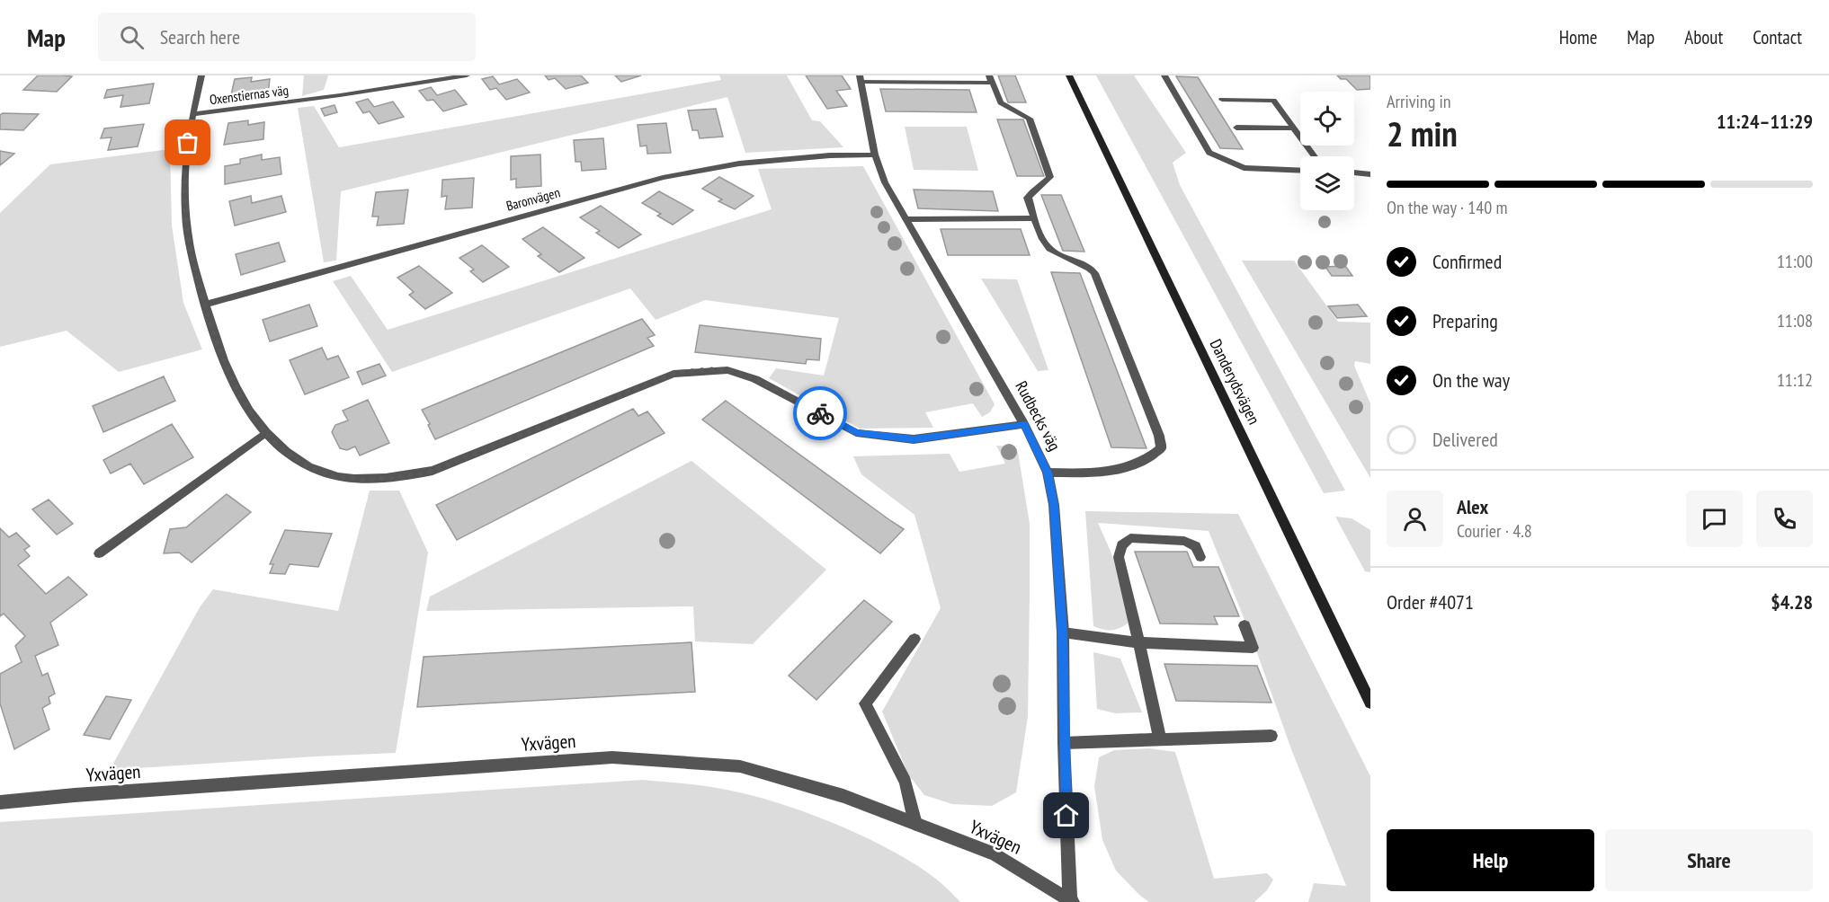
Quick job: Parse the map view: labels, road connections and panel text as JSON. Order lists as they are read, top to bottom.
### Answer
{
  "streets": {
    "main road": ["Danderydsvägen"],
    "street": [
      "Oxenstiernas väg",
      "Baronvägen",
      "Rudbecks väg",
      "Yxvägen"
    ]
  },
  "crossings": [
    ["Baronvägen", "Rudbecks väg"],
    ["Rudbecks väg", "Yxvägen"]
  ],
  "page": {
    "header": "Map",
    "search": "Search here",
    "nav": [
      "Home",
      "Map",
      "About",
      "Contact"
    ],
    "heading": ["2 min", "Arriving in", "11:24–11:29"],
    "panel": [
      "Alex",
      "Courier · 4.8",
      "Order #4071",
      "$4.28"
    ],
    "bar": "On the way · 140 m",
    "list": [
      ["Confirmed", "11:00"],
      ["Preparing", "11:08"],
      ["On the way", "11:12"],
      "Delivered"
    ],
    "buttons": ["Help", "Share"]
  }
}
